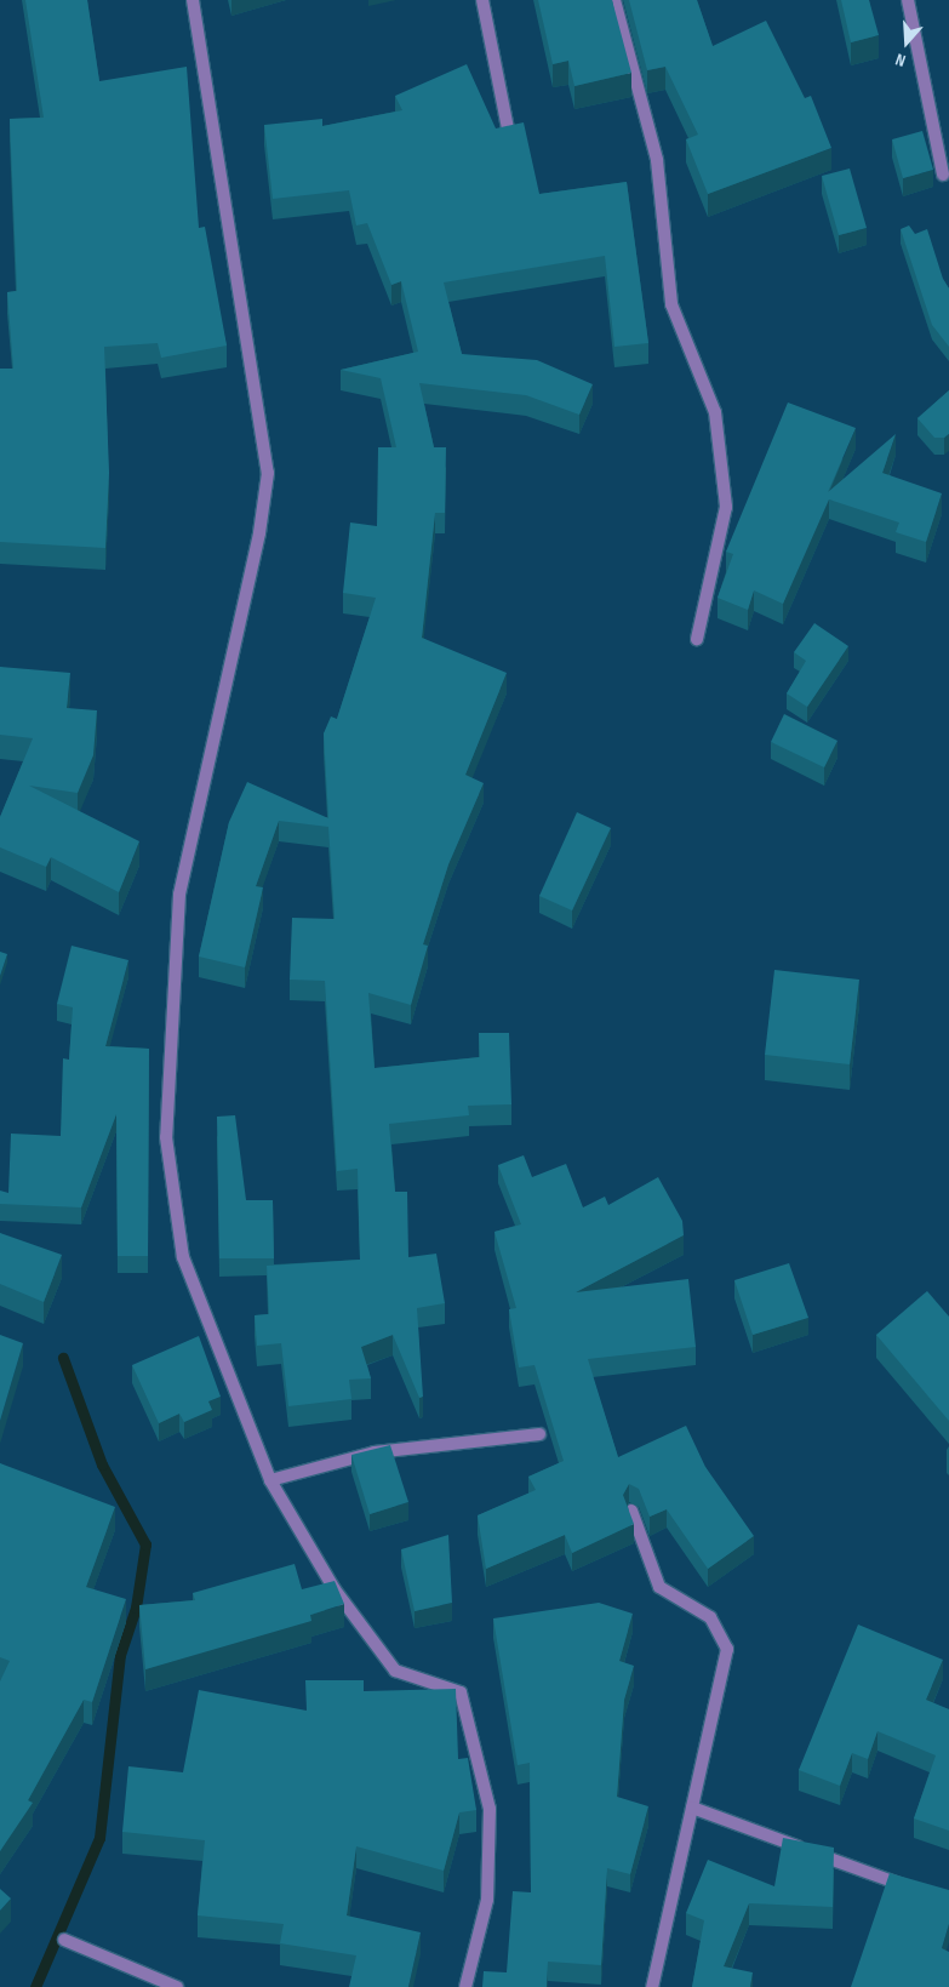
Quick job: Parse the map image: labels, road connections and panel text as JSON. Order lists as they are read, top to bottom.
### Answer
{
  "north": "bottom"
}
